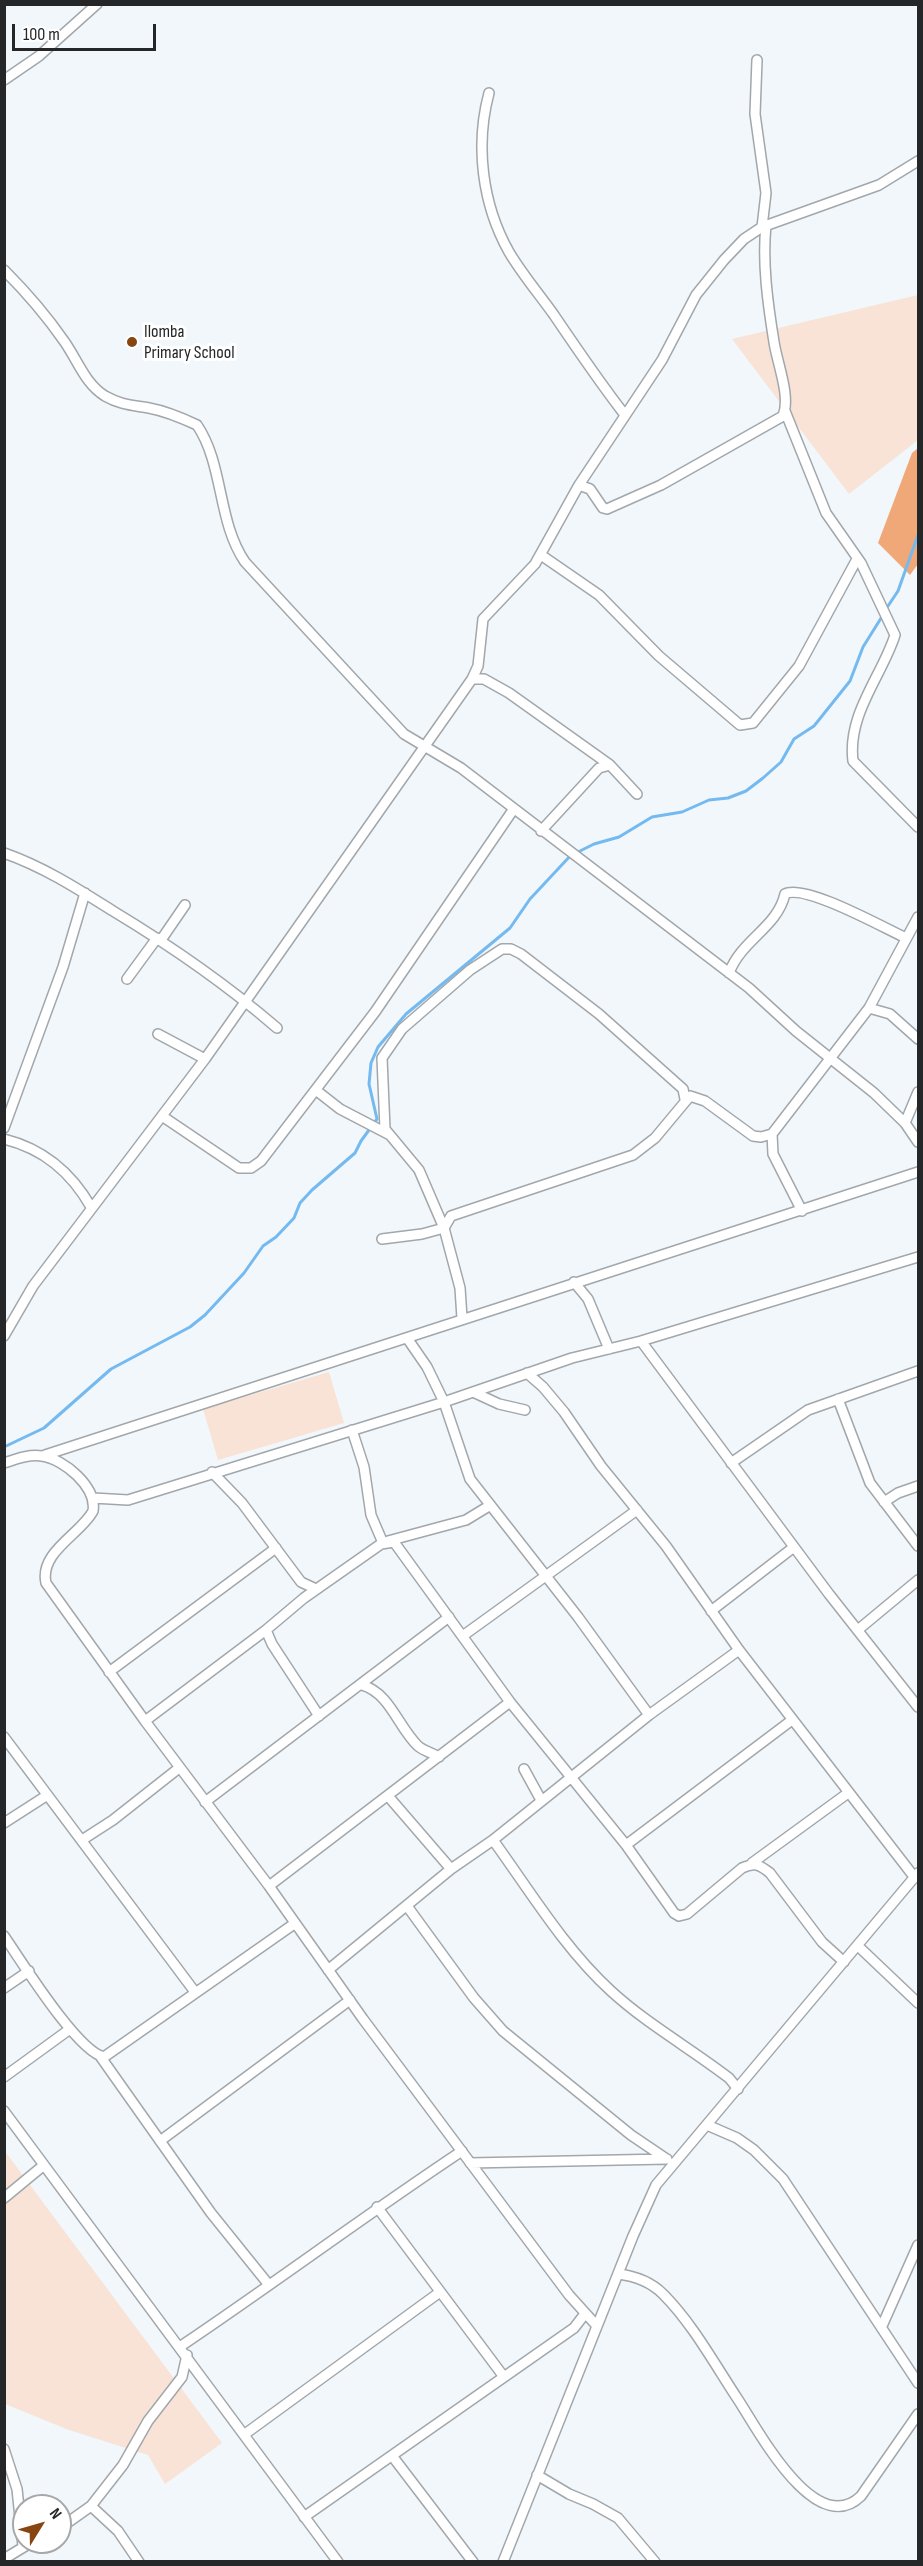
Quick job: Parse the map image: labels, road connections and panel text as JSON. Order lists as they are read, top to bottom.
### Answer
{
  "places": ["Ilomba Primary School"],
  "scale_bar": "100 m",
  "north": "top right"
}
